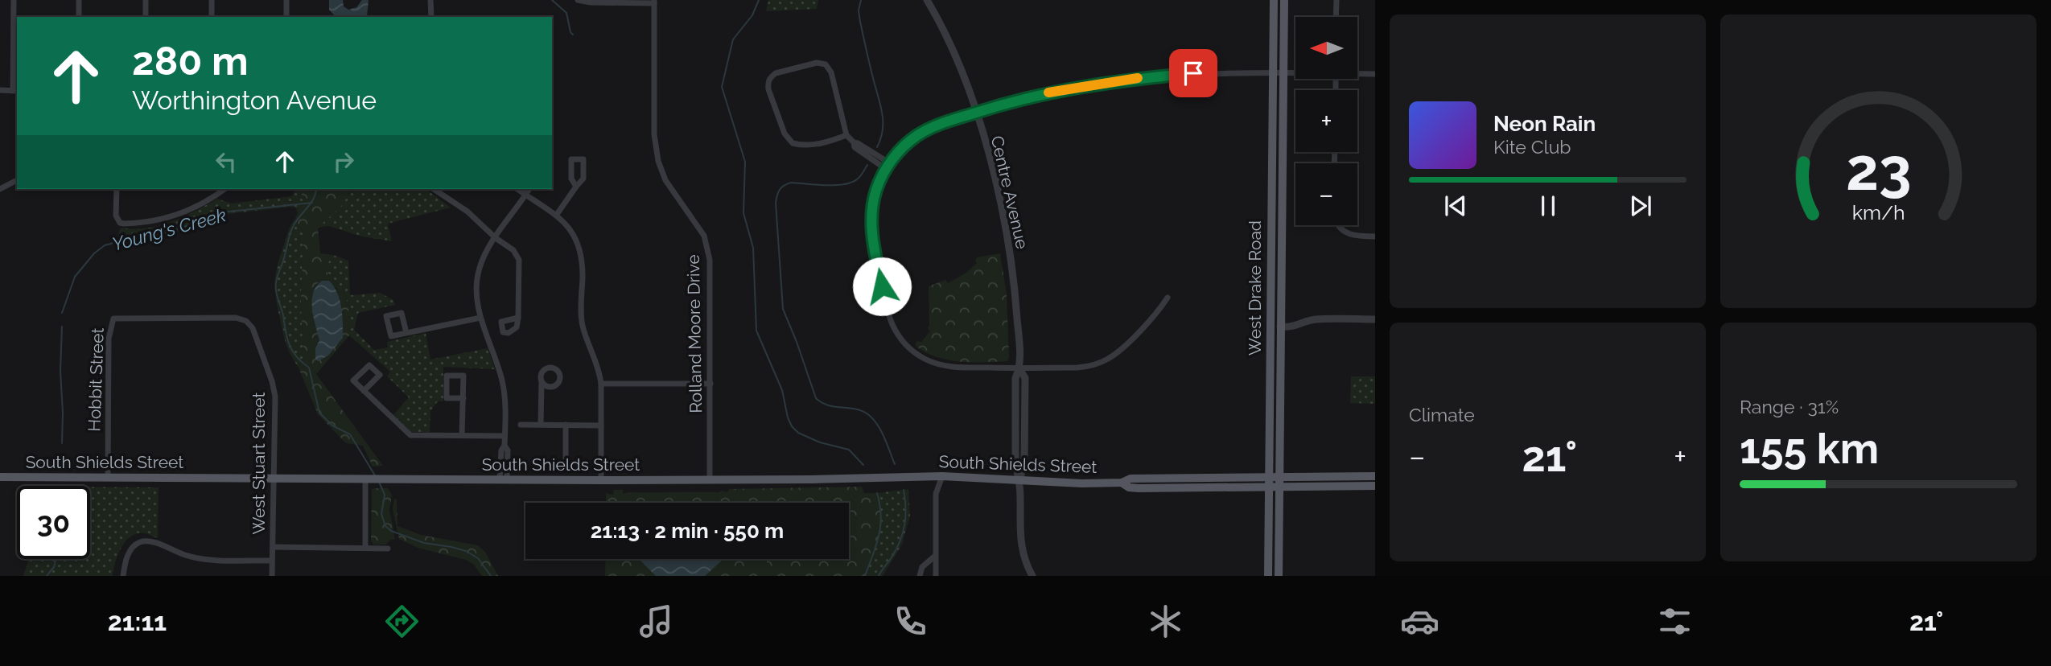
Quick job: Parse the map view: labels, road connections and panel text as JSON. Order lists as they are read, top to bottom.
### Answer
{
  "streets": {
    "main road": ["West Drake Road", "South Shields Street"],
    "street": [
      "Centre Avenue",
      "Rolland Moore Drive",
      "Hobbit Street",
      "West Stuart Street"
    ]
  },
  "crossings": [
    ["Centre Avenue", "South Shields Street"],
    ["West Drake Road", "South Shields Street"],
    ["Rolland Moore Drive", "South Shields Street"],
    ["Hobbit Street", "South Shields Street"],
    ["Hobbit Street", "West Stuart Street"],
    ["South Shields Street", "West Stuart Street"]
  ],
  "water": ["Young's Creek"],
  "north": "left",
  "page": {
    "map_buttons": ["+", "−"],
    "turn": ["280 m", "Worthington Avenue"],
    "song": ["Neon Rain", "Kite Club"],
    "tile": [
      "Climate",
      ["Range · 31%", "155 km"]
    ],
    "heat": ["−", "21°", "+"],
    "limit": "30",
    "trip": "21:13 · 2 min · 550 m",
    "tabs": ["21:11", "21°"],
    "gauge": ["23", "km/h"]
  }
}
